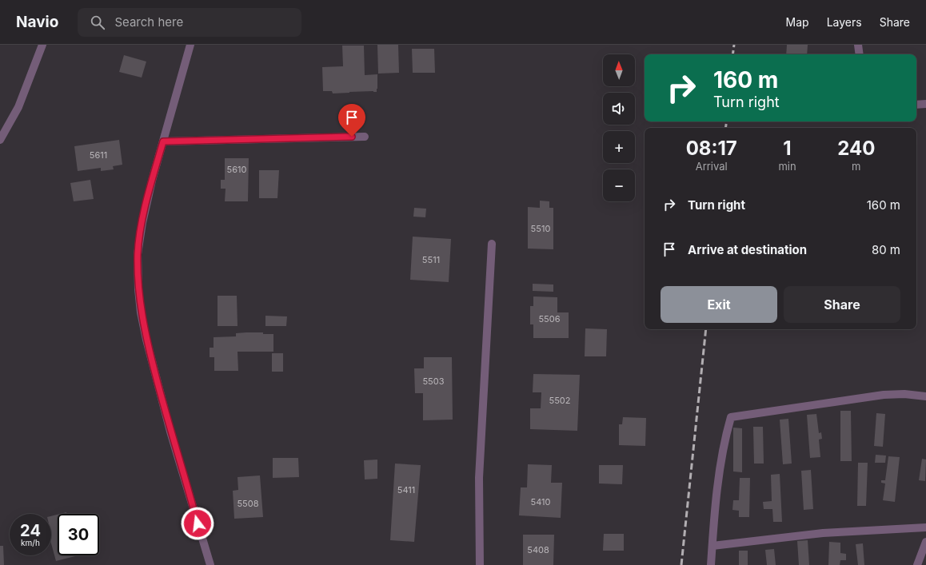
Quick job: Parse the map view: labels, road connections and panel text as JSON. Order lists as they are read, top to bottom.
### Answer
{
  "house_numbers": [
    "5611",
    "5610",
    "5510",
    "5511",
    "5506",
    "5503",
    "5502",
    "5411",
    "5410",
    "5508",
    "5408"
  ],
  "north": "top",
  "page": {
    "header": "Navio",
    "search": "Search here",
    "nav": ["Map", "Layers", "Share"],
    "map_buttons": ["+", "−"],
    "turn": ["160 m", "Turn right"],
    "eta": [
      "08:17",
      "Arrival",
      "1",
      "min",
      "240",
      "m"
    ],
    "list": [
      {
        "name": "Turn right",
        "value": "160 m"
      },
      {
        "name": "Arrive at destination",
        "value": "80 m"
      }
    ],
    "buttons": ["Exit", "Share"],
    "speed": "24 km/h",
    "limit": "30"
  }
}
